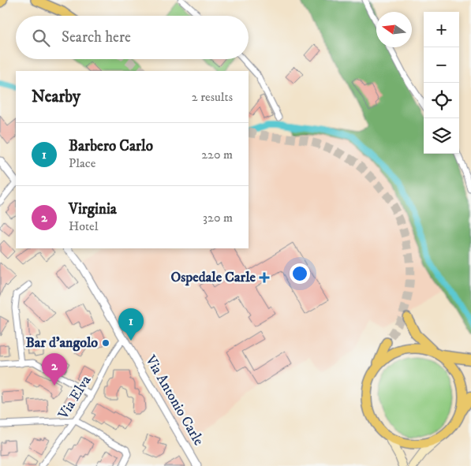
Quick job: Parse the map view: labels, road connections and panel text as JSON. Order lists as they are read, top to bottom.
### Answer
{
  "streets": {
    "street": ["Via Elva", "Via Antonio Carle"]
  },
  "crossings": [
    ["Via Elva", "Via Antonio Carle"]
  ],
  "places": {
    "health": ["Ospedale Carle"],
    "other": ["Bar d'angolo"]
  },
  "north": "left",
  "page": {
    "map_buttons": ["+", "−"],
    "search": "Search here",
    "heading": ["Nearby", "2 results"],
    "list": [
      {
        "mark": "1",
        "name": "Barbero Carlo",
        "note": "Place",
        "value": "220 m"
      },
      {
        "mark": "2",
        "name": "Virginia",
        "note": "Hotel",
        "value": "320 m"
      }
    ],
    "pins": ["1", "2"]
  }
}
